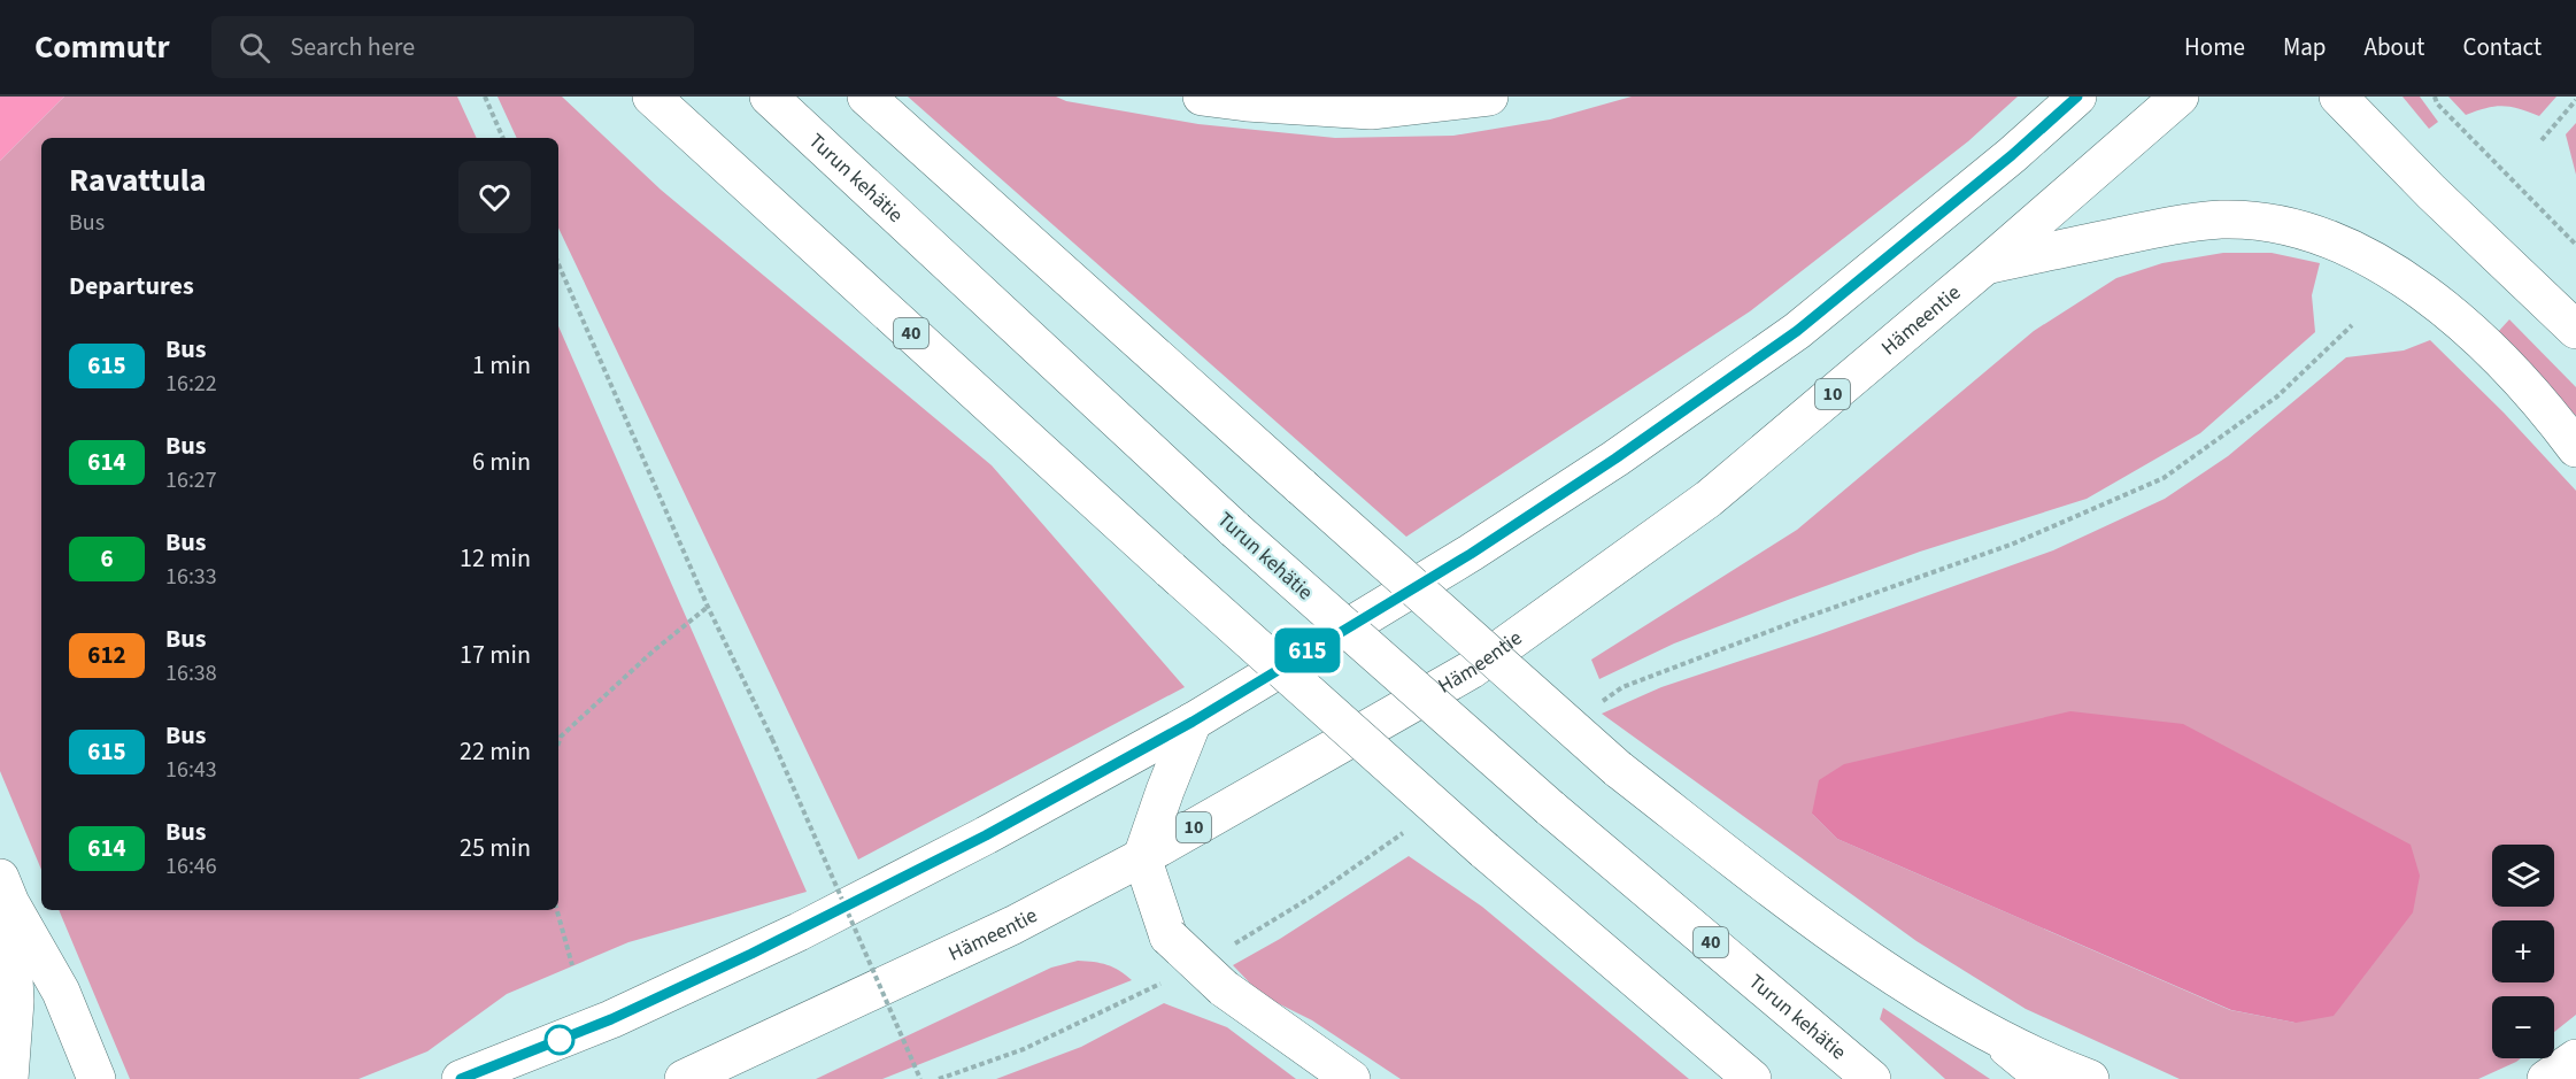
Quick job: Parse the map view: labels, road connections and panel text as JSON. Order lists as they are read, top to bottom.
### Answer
{
  "streets": {
    "highway": [
      "Turun kehätie",
      "Hämeentie",
      "40",
      "10"
    ]
  },
  "lines": ["bus line 615"],
  "page": {
    "header": "Commutr",
    "search": "Search here",
    "nav": [
      "Home",
      "Map",
      "About",
      "Contact"
    ],
    "on_map": "615",
    "heading": [
      ["Ravattula", "Bus"],
      "Departures"
    ],
    "list": [
      {
        "mark": "615",
        "name": "Bus",
        "note": "16:22",
        "value": "1 min"
      },
      {
        "mark": "614",
        "name": "Bus",
        "note": "16:27",
        "value": "6 min"
      },
      {
        "mark": "6",
        "name": "Bus",
        "note": "16:33",
        "value": "12 min"
      },
      {
        "mark": "612",
        "name": "Bus",
        "note": "16:38",
        "value": "17 min"
      },
      {
        "mark": "615",
        "name": "Bus",
        "note": "16:43",
        "value": "22 min"
      },
      {
        "mark": "614",
        "name": "Bus",
        "note": "16:46",
        "value": "25 min"
      }
    ],
    "map_buttons": ["+", "−"]
  }
}
